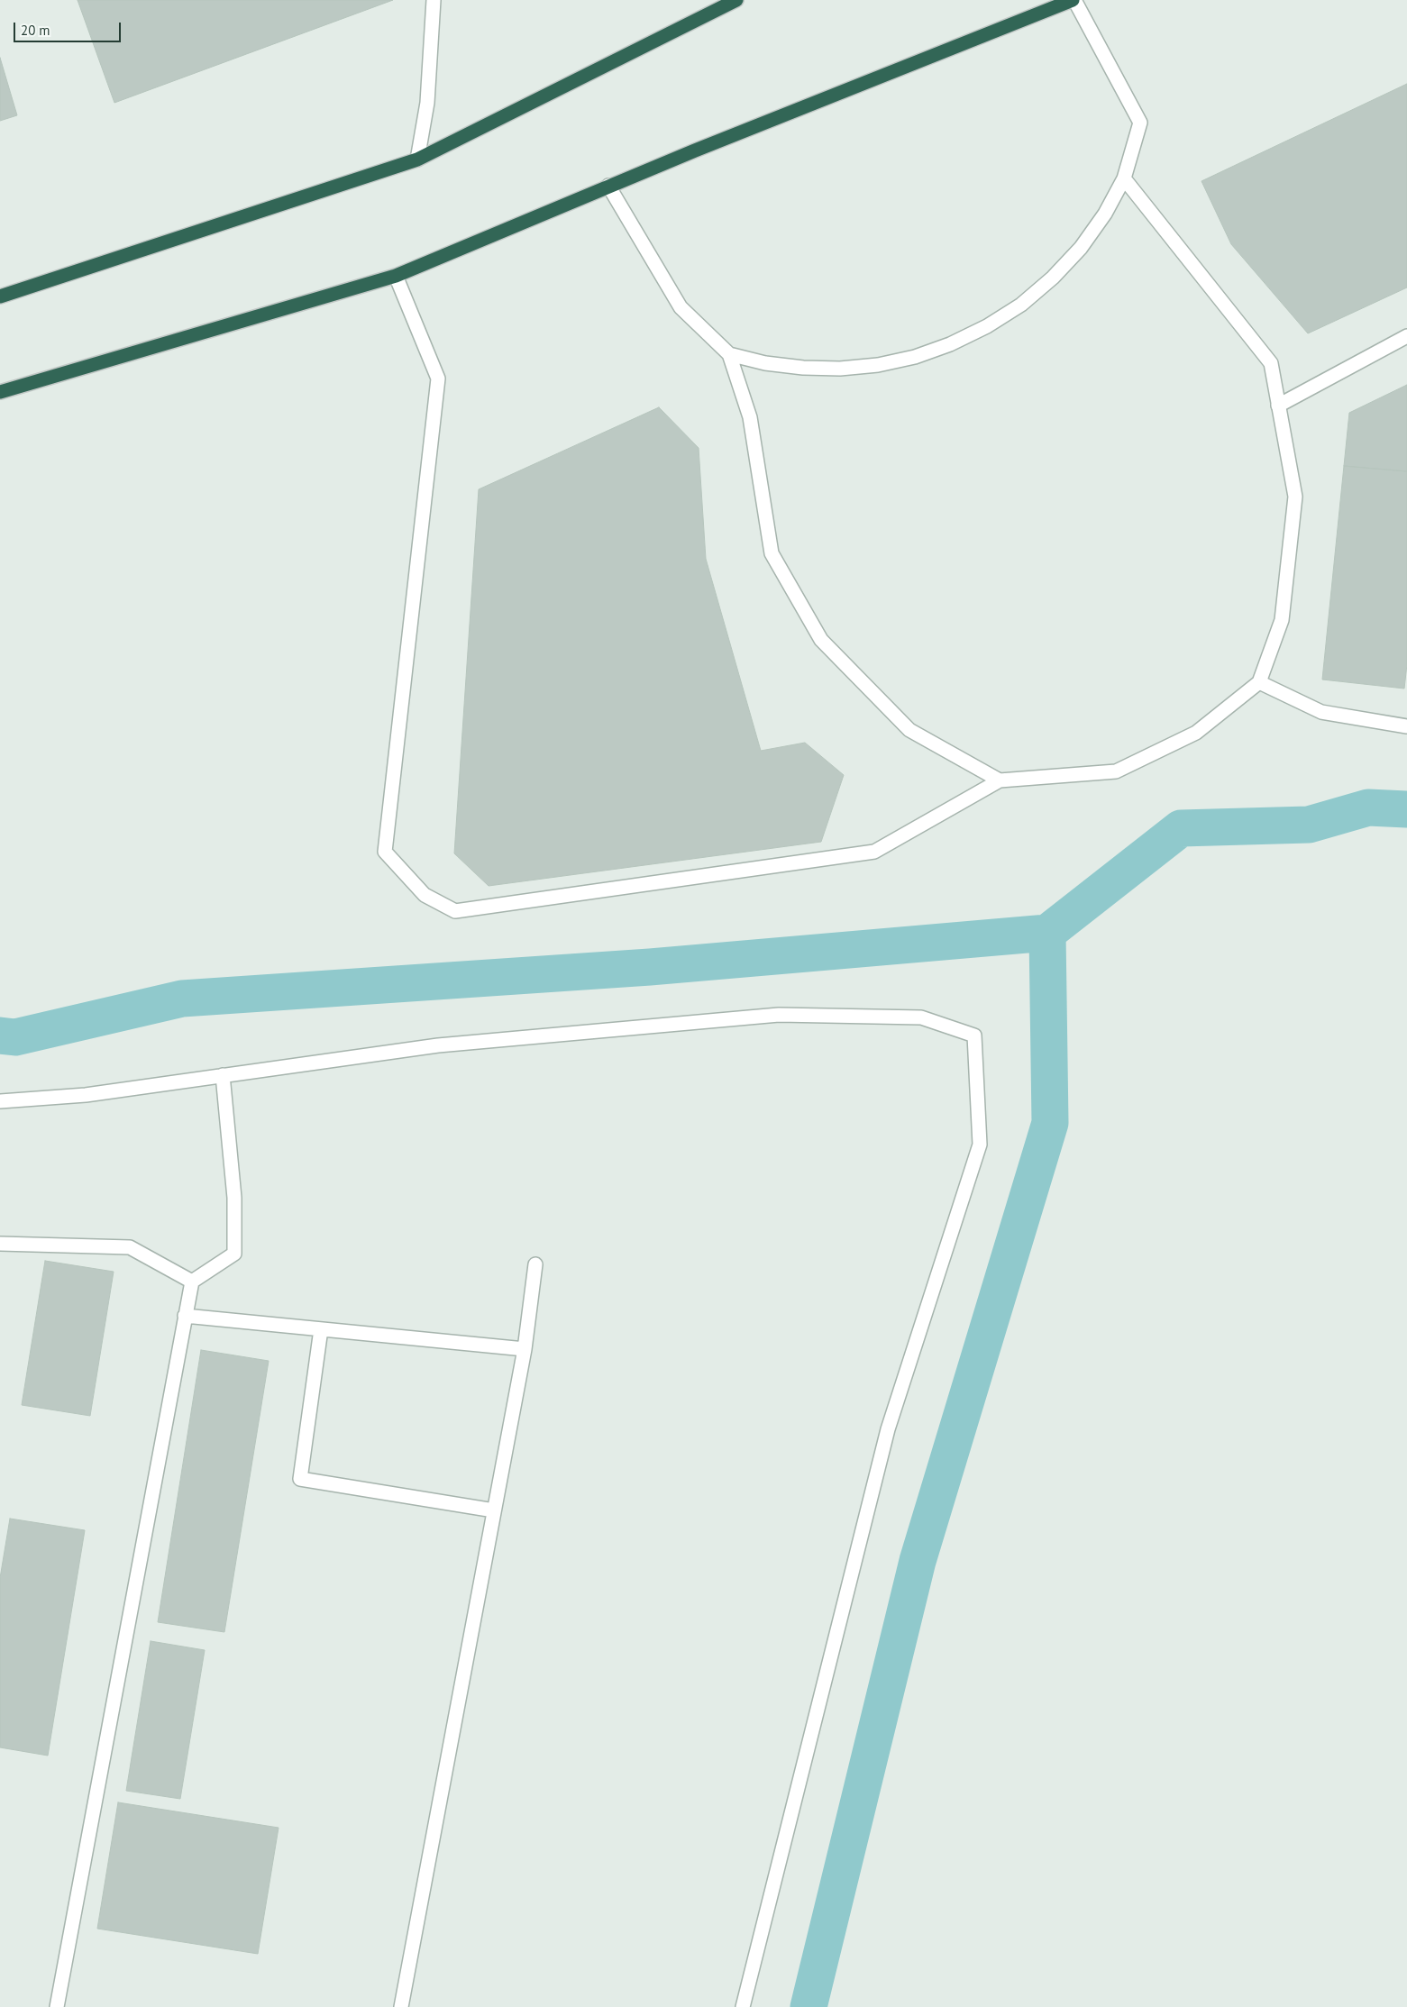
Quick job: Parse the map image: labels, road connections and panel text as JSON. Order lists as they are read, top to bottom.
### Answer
{
  "scale_bar": "20 m"
}
